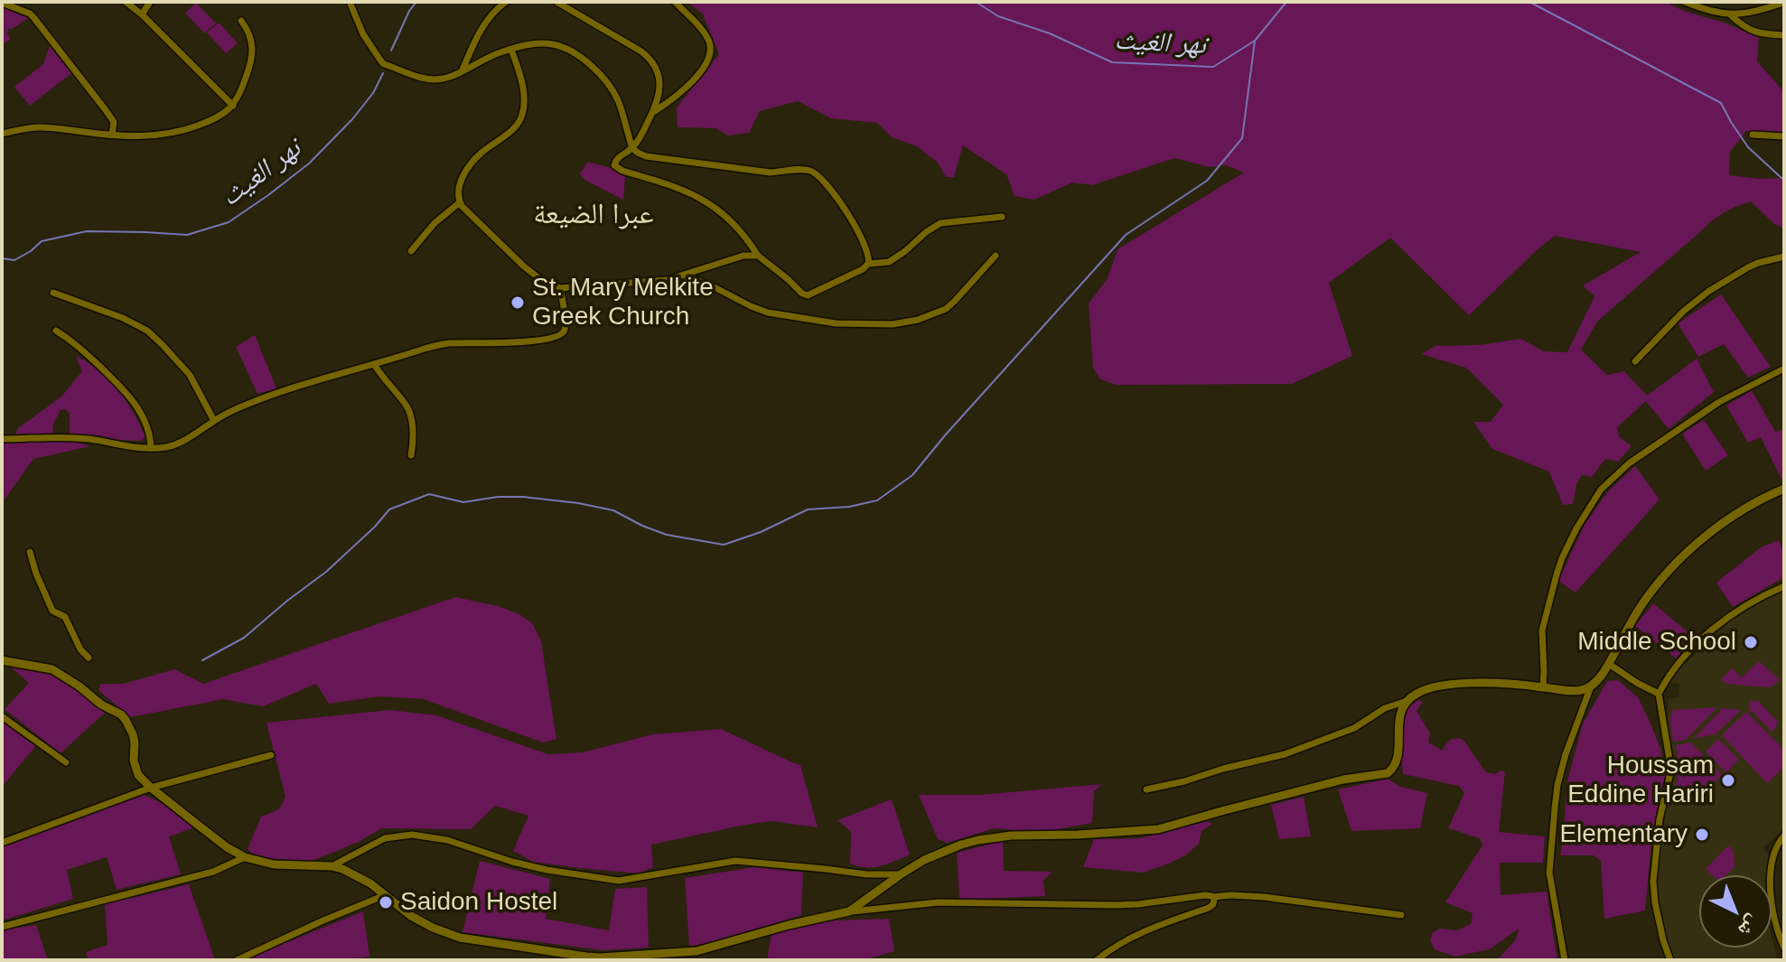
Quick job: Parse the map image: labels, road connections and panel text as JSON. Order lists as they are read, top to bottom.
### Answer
{
  "districts": ["عبرا الضيعة"],
  "water": ["نهر الغيث"],
  "places": [
    "St. Mary Melkite Greek Church",
    "Middle School",
    "Houssam Eddine Hariri",
    "Elementary",
    "Saidon Hostel"
  ],
  "north": "bottom right"
}
